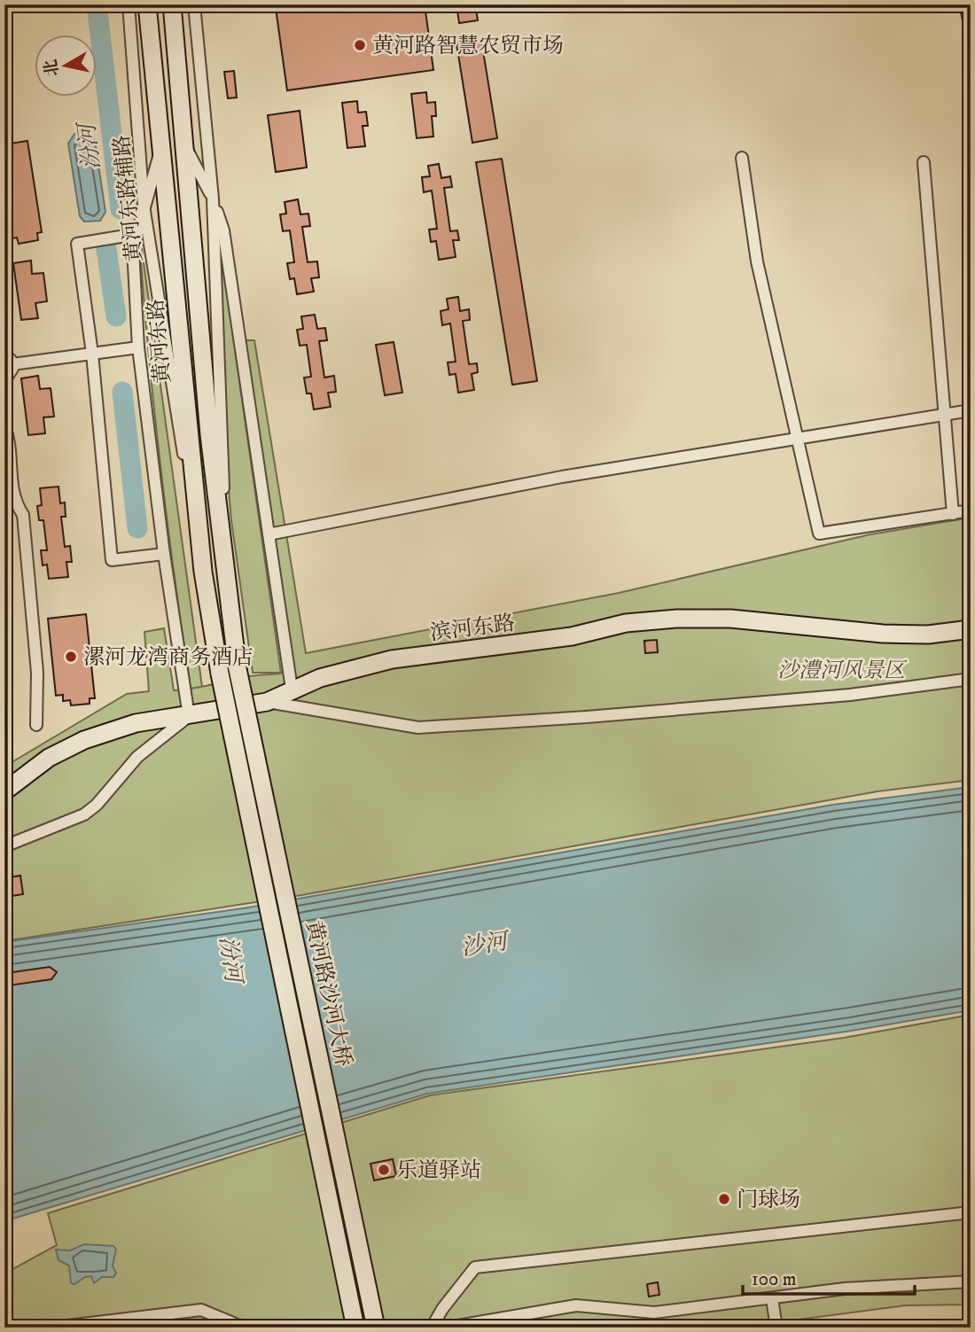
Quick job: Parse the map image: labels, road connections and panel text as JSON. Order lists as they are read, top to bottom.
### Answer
{
  "streets": {
    "main road": ["黄河东路", "滨河东路", "黄河路沙河大桥"],
    "street": ["黄河东路辅路"]
  },
  "crossings": [
    ["黄河东路辅路", "黄河东路"],
    ["黄河东路", "黄河路沙河大桥"]
  ],
  "water": ["汾河", "沙河"],
  "parks": ["沙澧河风景区"],
  "places": [
    "黄河路智慧农贸市场",
    "漯河龙湾商务酒店",
    "乐道驿站",
    "门球场"
  ],
  "scale_bar": "100 m",
  "north": "left"
}
